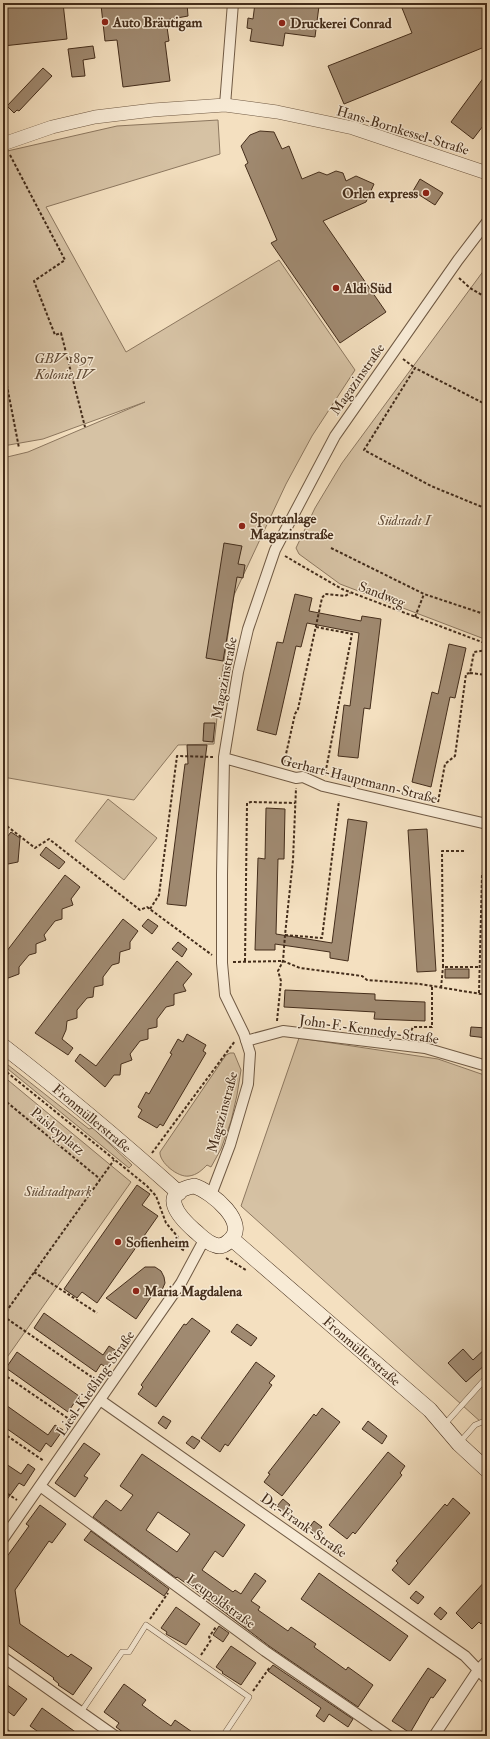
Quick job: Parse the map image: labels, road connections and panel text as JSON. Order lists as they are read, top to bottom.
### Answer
{
  "streets": {
    "main road": ["Fronmüllerstraße"],
    "street": [
      "Hans-Bornkessel-Straße",
      "Magazinstraße",
      "Gerhart-Hauptmann-Straße",
      "John-F.-Kennedy-Straße",
      "Liesl-Kießling-Straße",
      "Dr.-Frank-Straße",
      "Leupoldstraße"
    ],
    "path": ["Sandweg", "Paisleyplatz"]
  },
  "crossings": [
    ["Magazinstraße", "Sandweg"],
    ["Magazinstraße", "Gerhart-Hauptmann-Straße"],
    ["Magazinstraße", "John-F.-Kennedy-Straße"],
    ["Liesl-Kießling-Straße", "Dr.-Frank-Straße"],
    ["Liesl-Kießling-Straße", "Leupoldstraße"]
  ],
  "parks": ["GBV 1897 Kolonie IV", "Südstadt I", "Südstadtpark"],
  "places": [
    "Auto Bräutigam",
    "Druckerei Conrad",
    "Orlen express",
    "Aldi Süd",
    "Sportanlage Magazinstraße",
    "Sofienheim",
    "Maria Magdalena"
  ]
}
